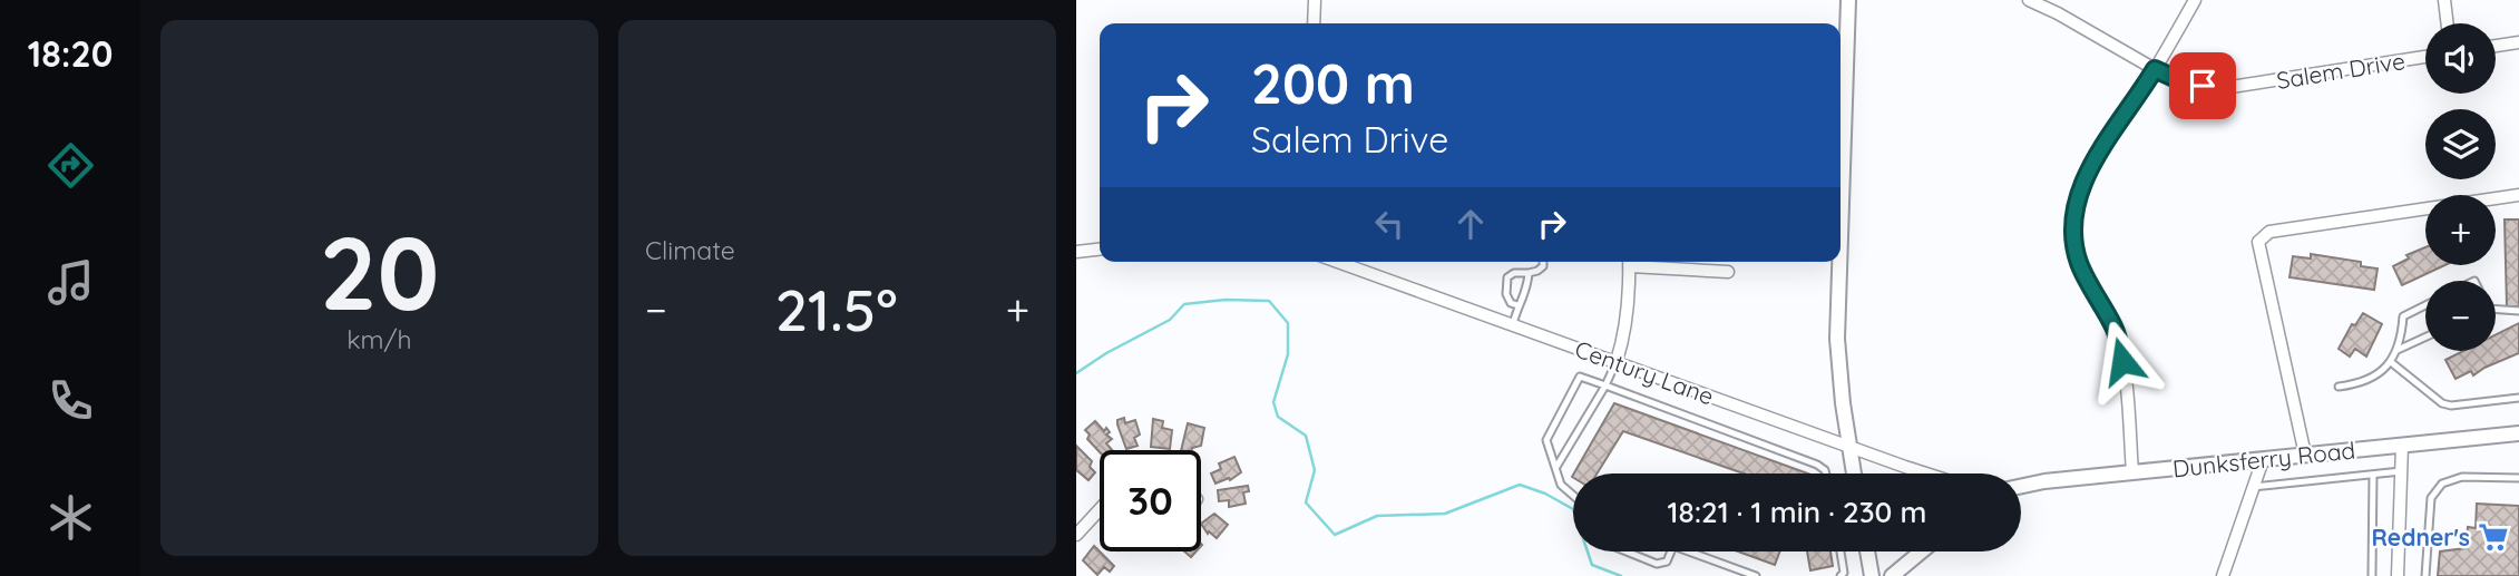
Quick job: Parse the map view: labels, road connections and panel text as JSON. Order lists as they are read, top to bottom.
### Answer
{
  "streets": {
    "street": ["Salem Drive", "Century Lane", "Dunksferry Road"]
  },
  "places": {
    "supermarket": ["Redner's"]
  },
  "page": {
    "tabs": "18:20",
    "tile": [
      ["20", "km/h"],
      "Climate"
    ],
    "map_buttons": ["+", "−"],
    "turn": ["200 m", "Salem Drive"],
    "heat": ["−", "21.5°", "+"],
    "limit": "30",
    "trip": "18:21 · 1 min · 230 m"
  }
}
